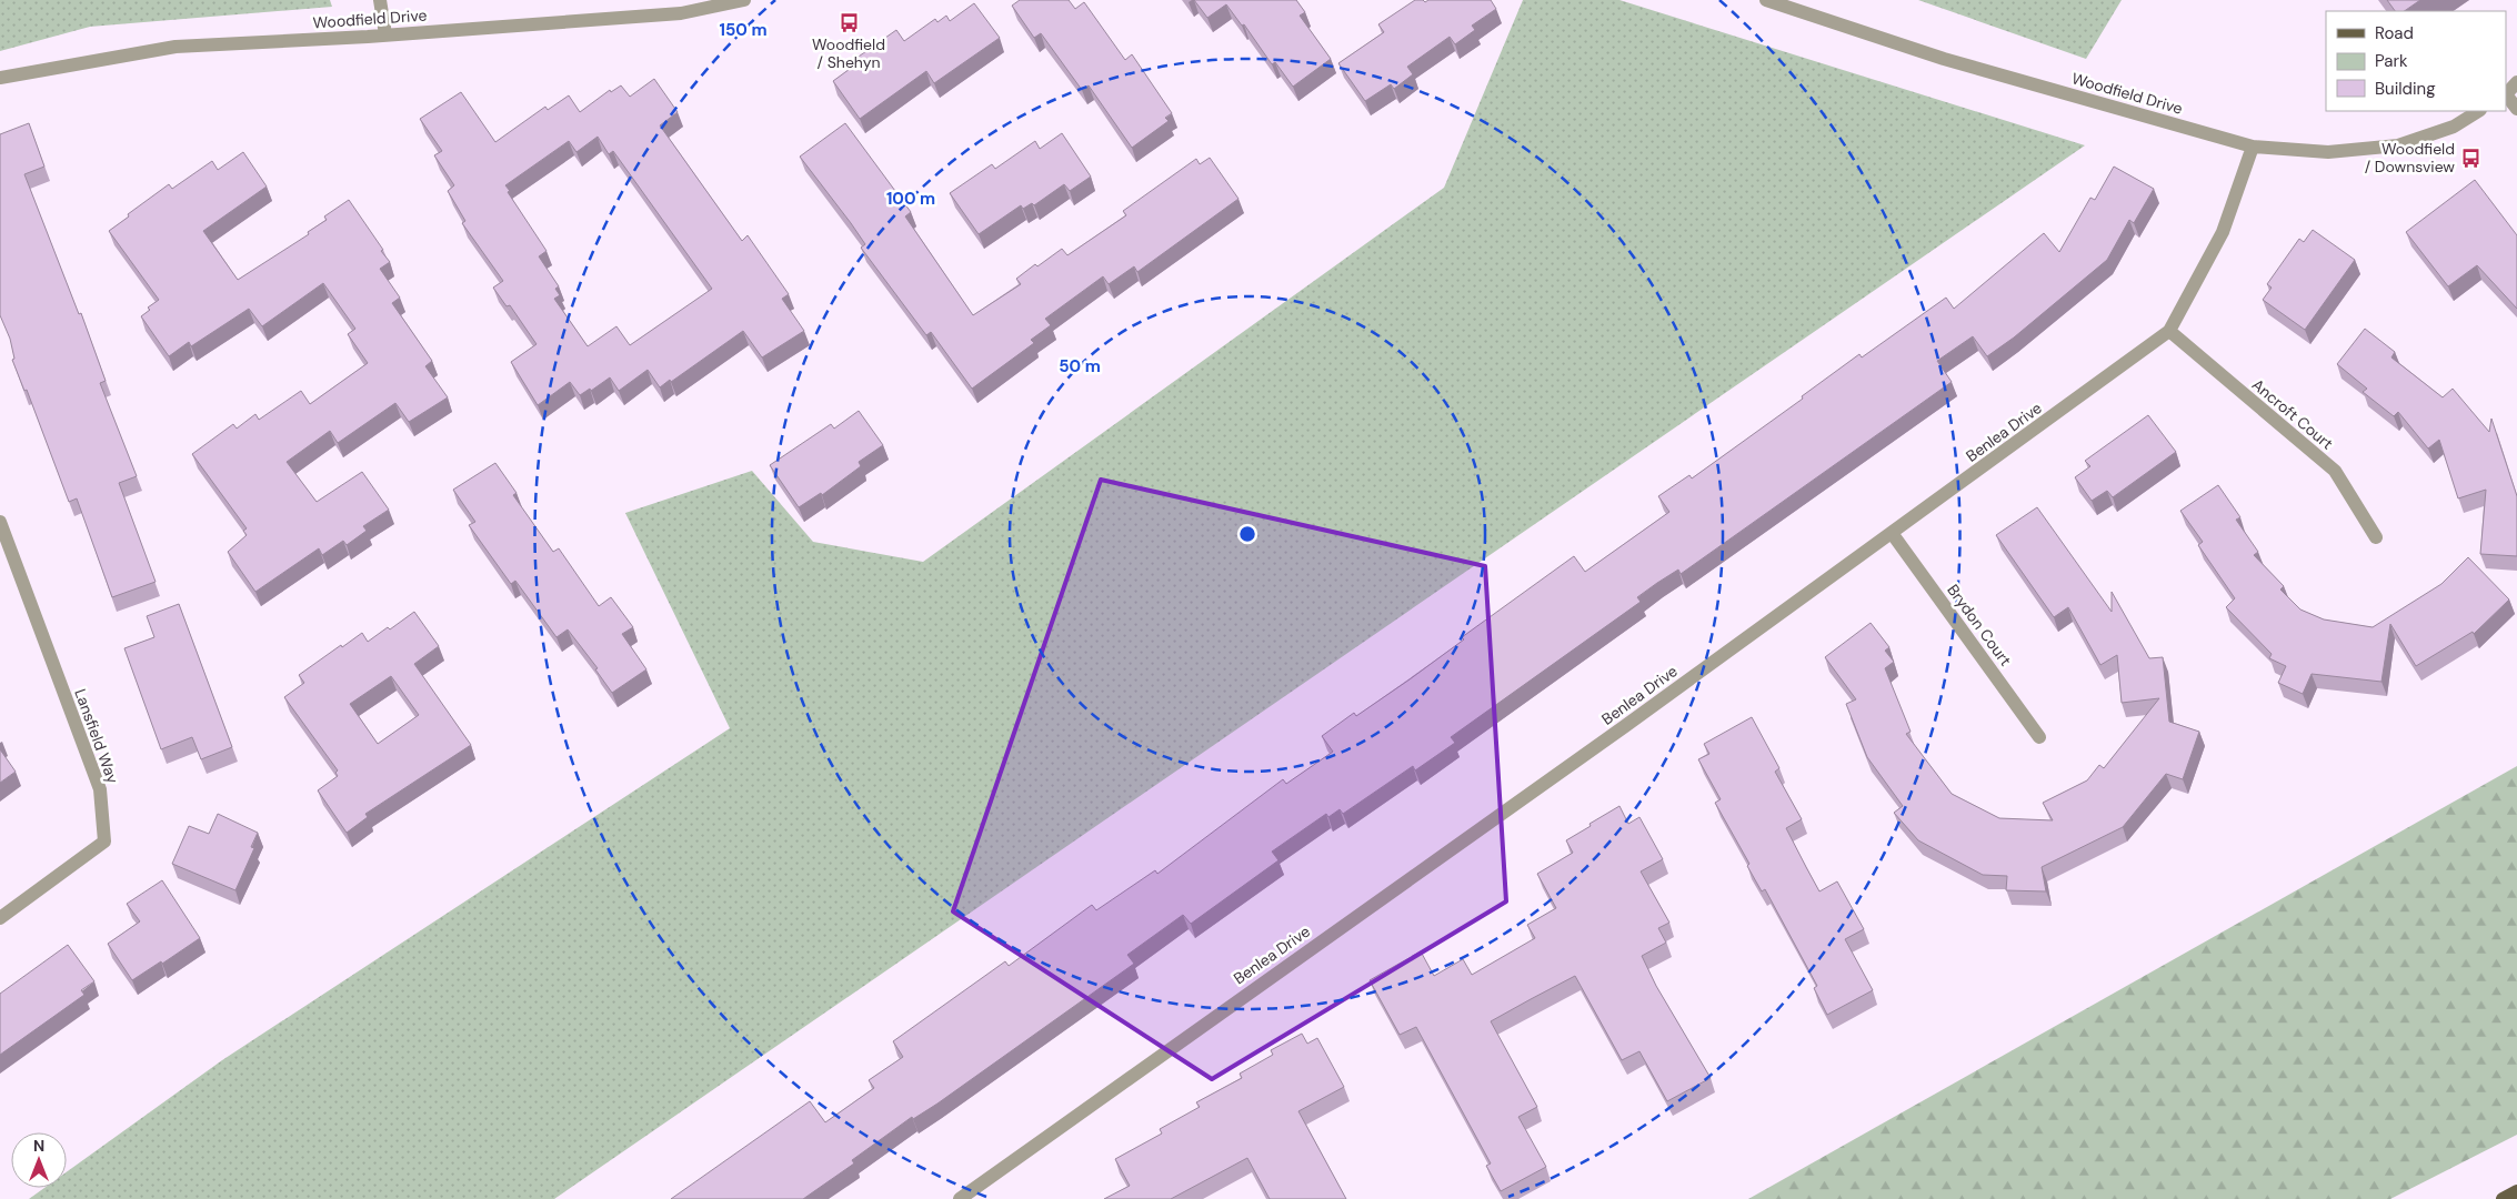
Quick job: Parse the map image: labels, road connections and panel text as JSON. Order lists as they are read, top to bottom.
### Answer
{
  "streets": {
    "street": [
      "Woodfield Drive",
      "Ancroft Court",
      "Benlea Drive",
      "Brydon Court",
      "Lansfield Way"
    ]
  },
  "crossings": [
    ["Woodfield Drive", "Benlea Drive"],
    ["Ancroft Court", "Benlea Drive"],
    ["Benlea Drive", "Brydon Court"]
  ],
  "places": {
    "bus stop": ["Woodfield / Shehyn", "Woodfield / Downsview"]
  },
  "legend": ["Road", "Park", "Building"],
  "north": "top",
  "rings": ["150 m", "100 m", "50 m"]
}
